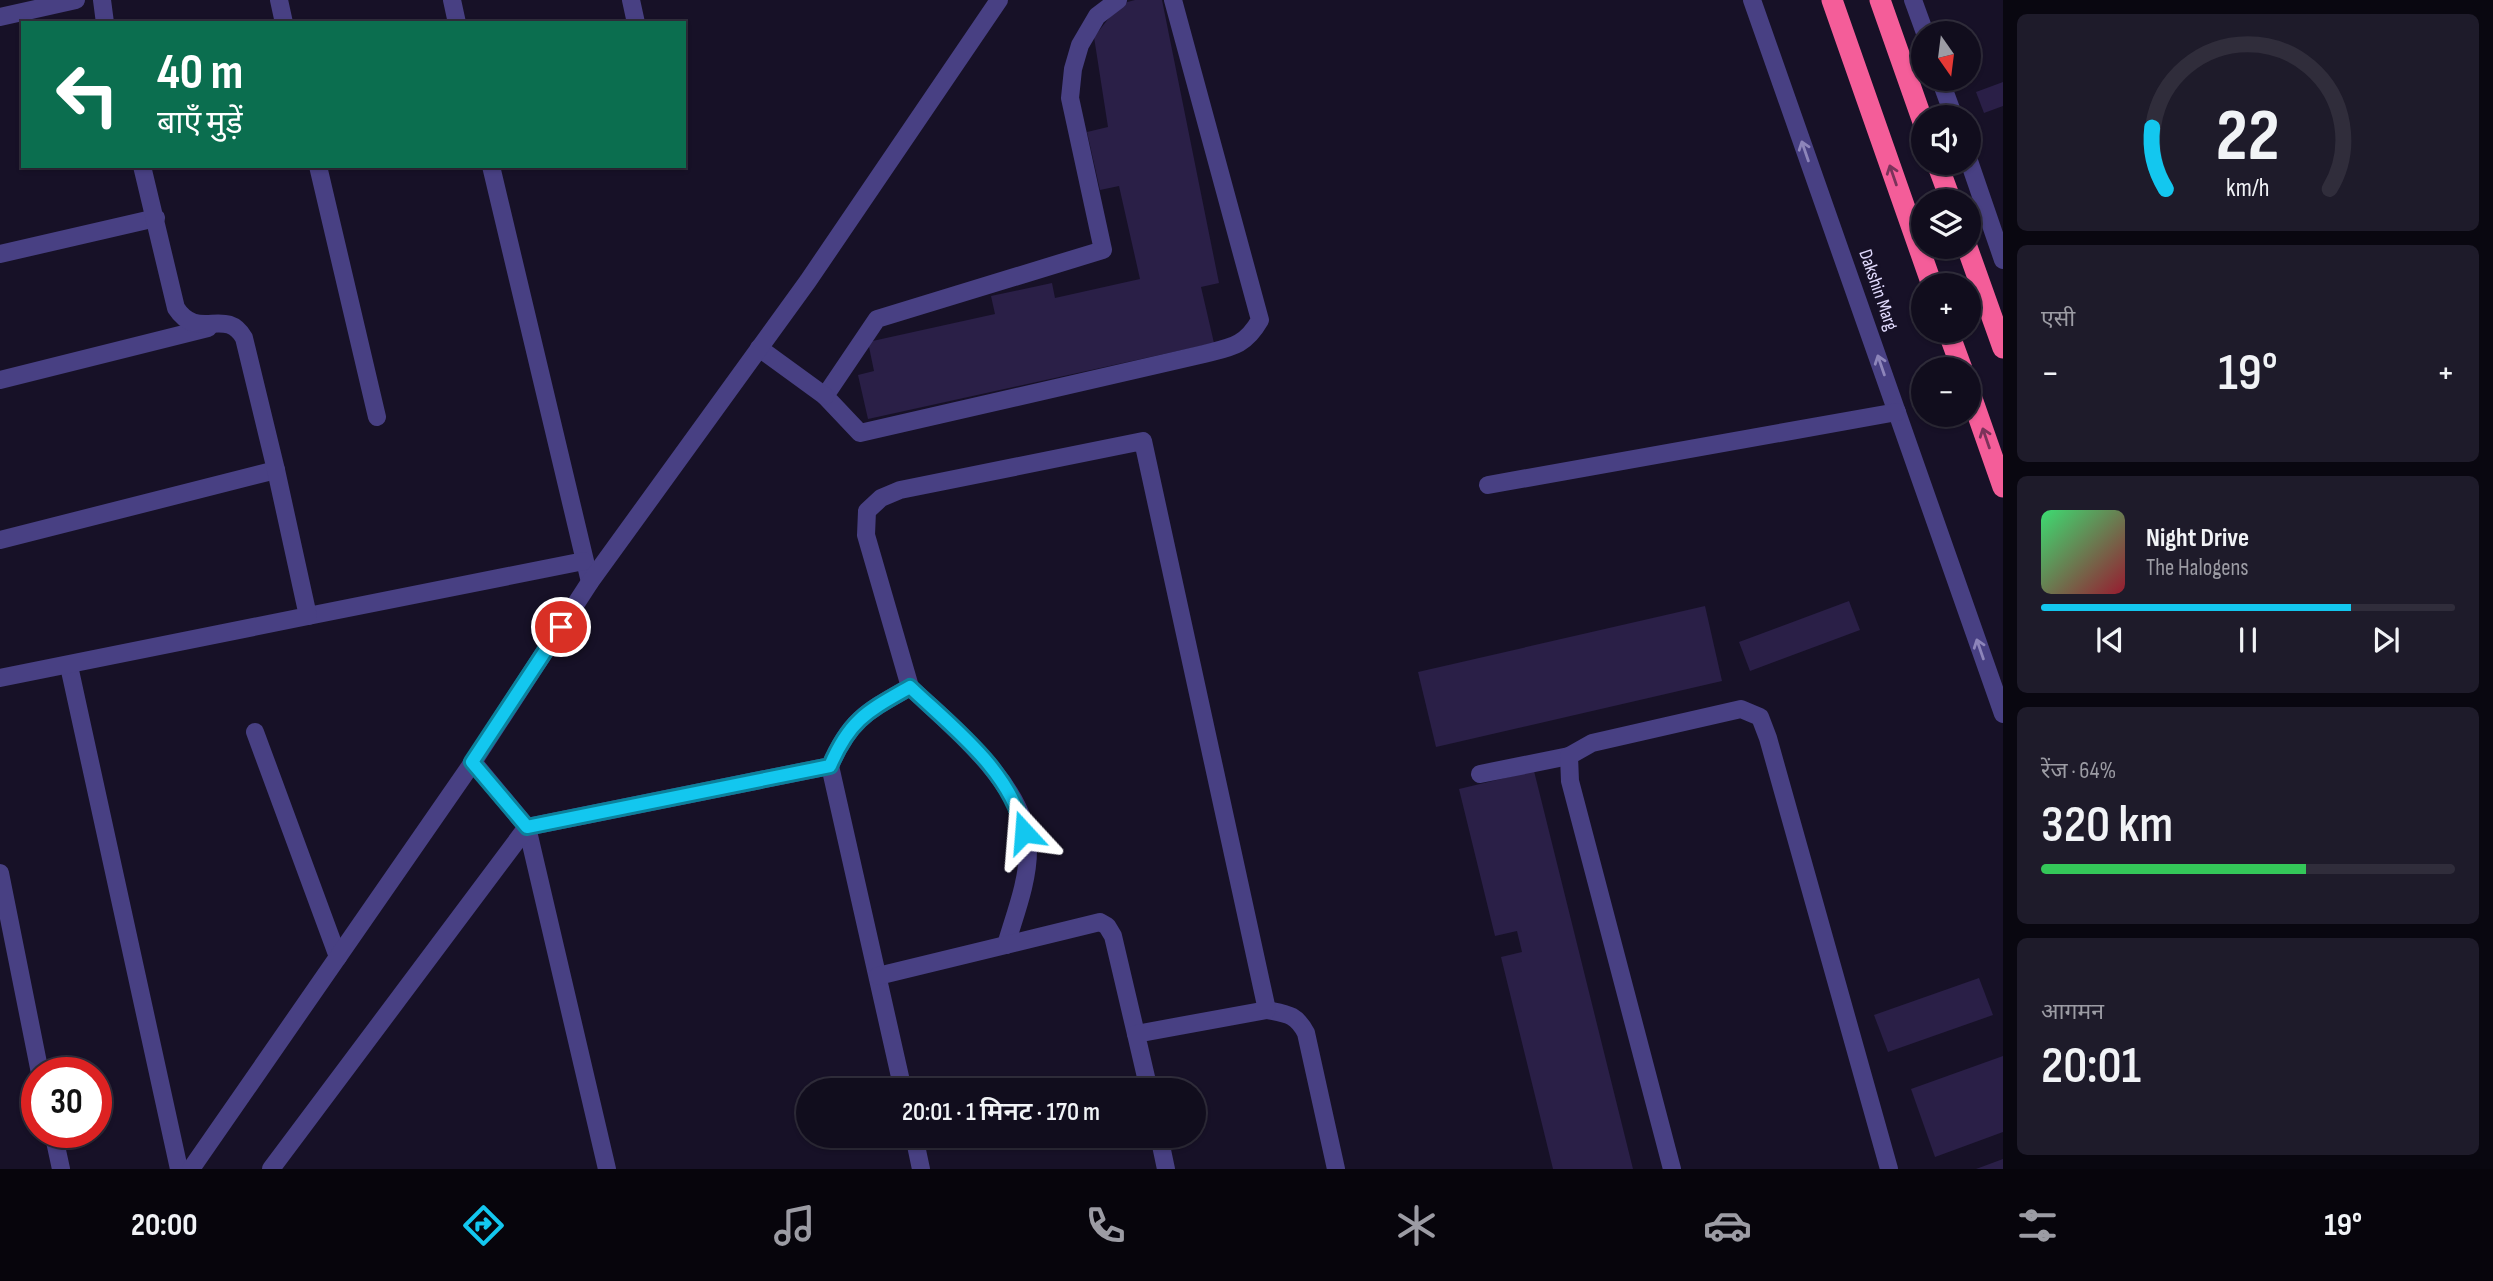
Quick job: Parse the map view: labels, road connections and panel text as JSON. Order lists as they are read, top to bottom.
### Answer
{
  "streets": {
    "street": ["Dakshin Marg"]
  },
  "one_way": ["Dakshin Marg"],
  "north": "bottom",
  "page": {
    "map_buttons": ["+", "−"],
    "turn": ["40 m", "बाएँ मुड़ें"],
    "tile": [
      "एसी",
      ["रेंज · 64%", "320 km"],
      ["आगमन", "20:01"]
    ],
    "heat": ["−", "19°", "+"],
    "song": ["Night Drive", "The Halogens"],
    "limit": "30",
    "trip": "20:01 · 1 मिनट · 170 m",
    "tabs": ["20:00", "19°"],
    "gauge": ["22", "km/h"]
  }
}
